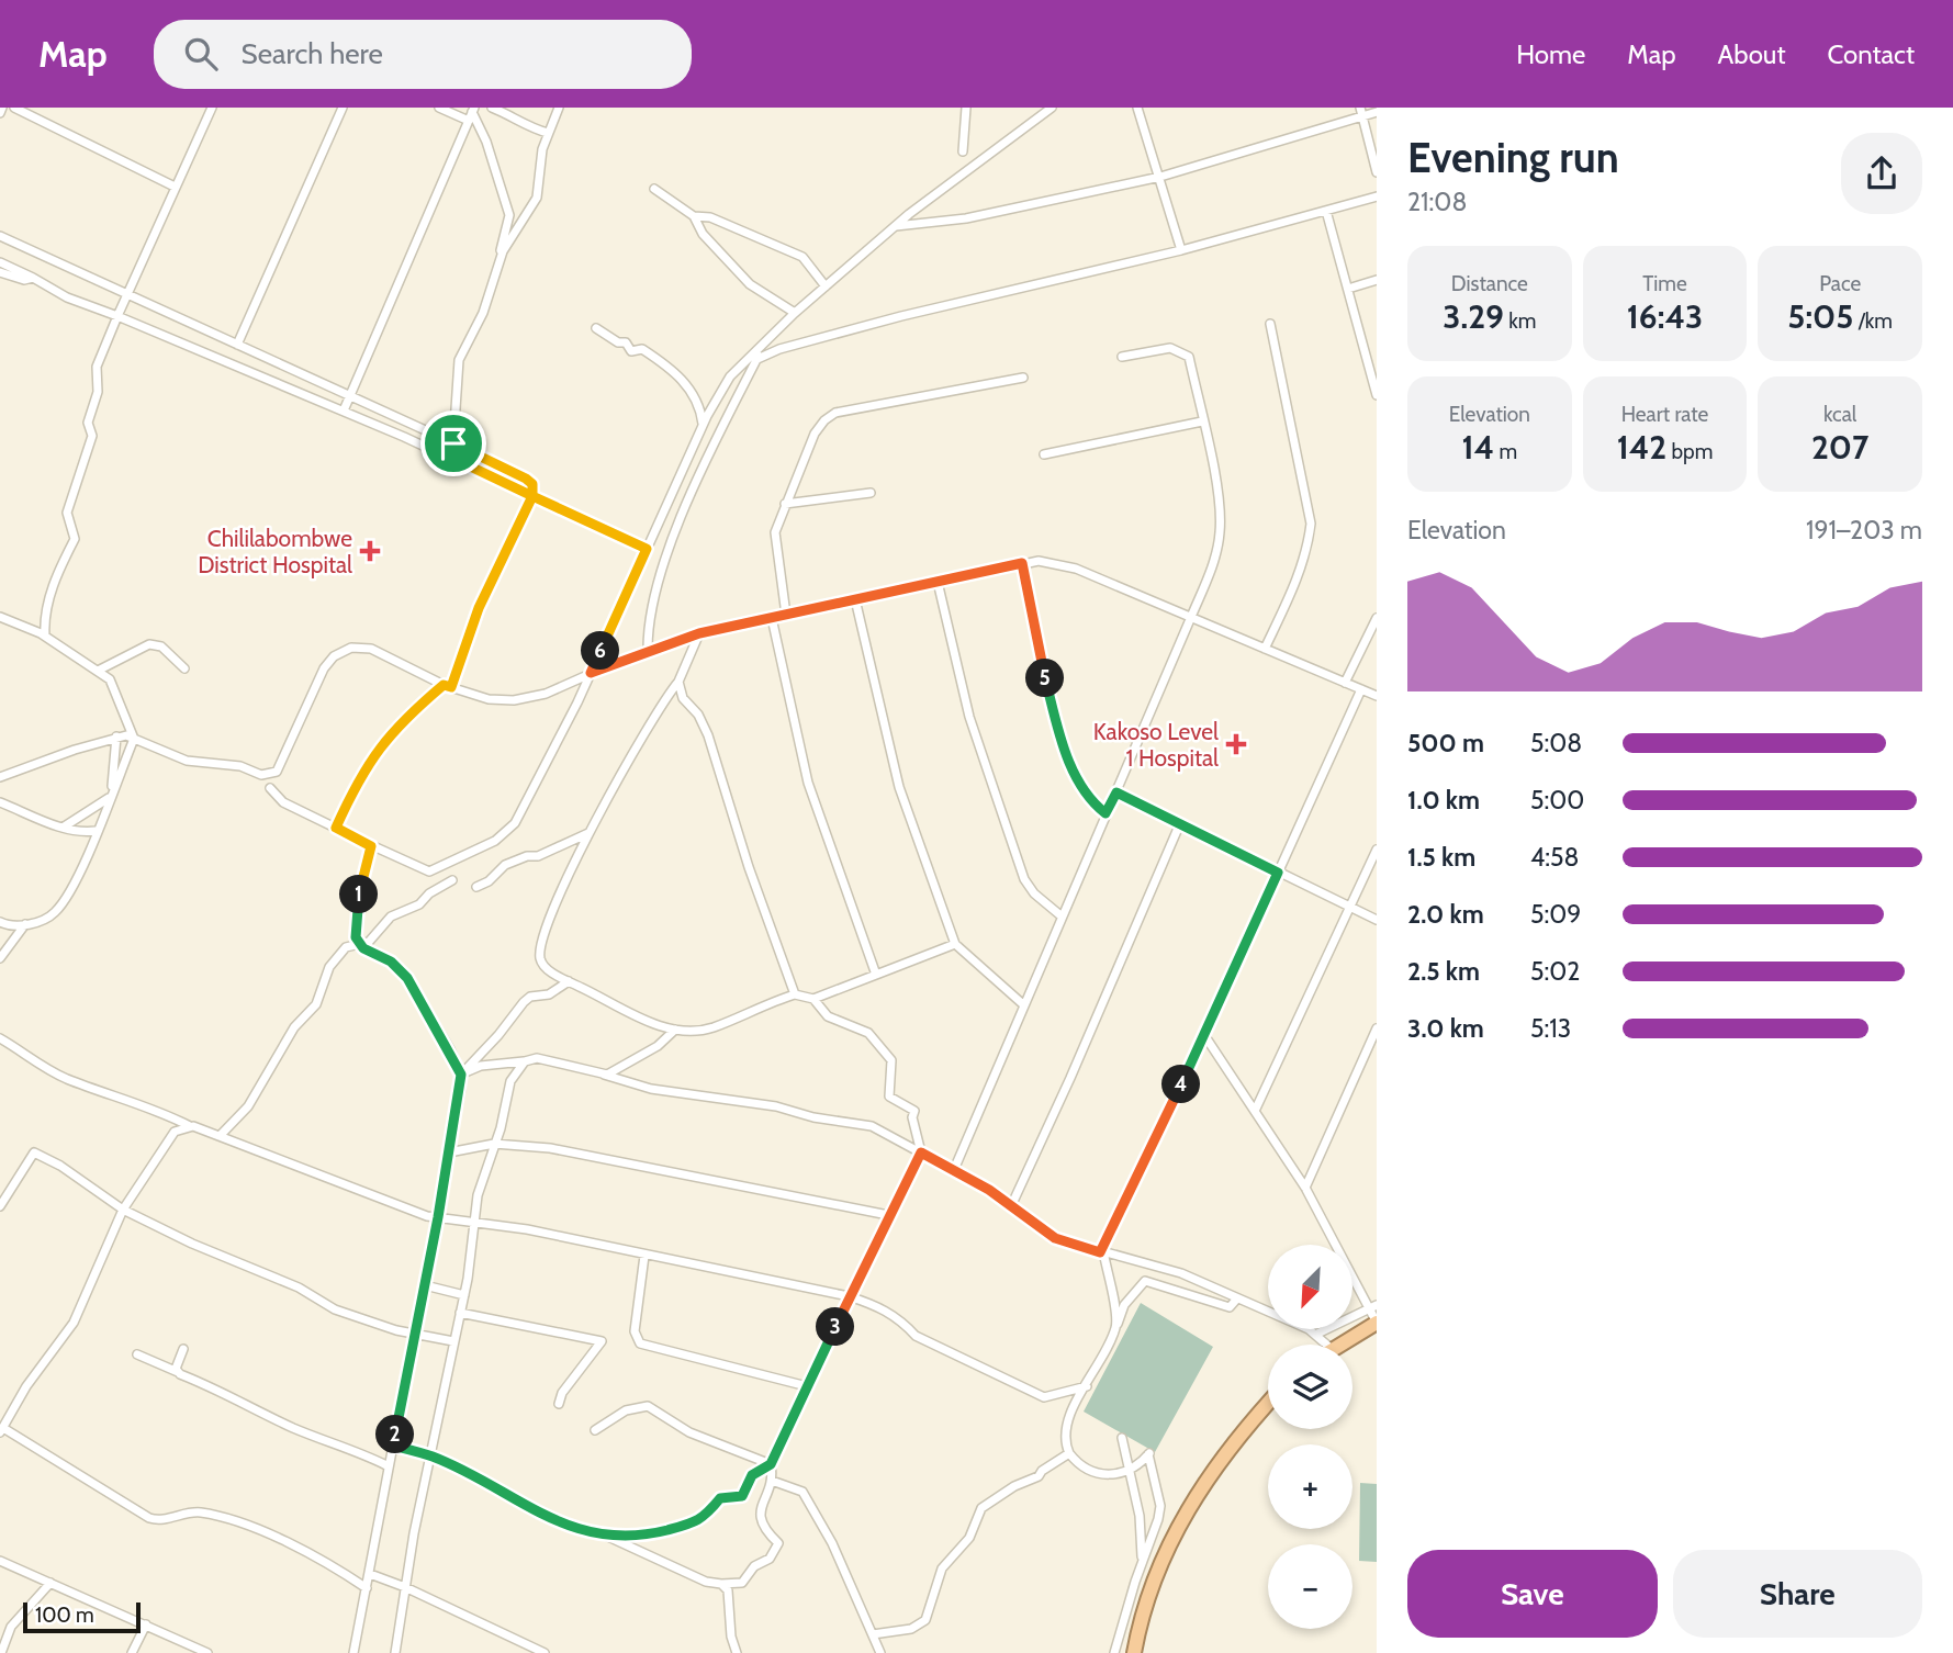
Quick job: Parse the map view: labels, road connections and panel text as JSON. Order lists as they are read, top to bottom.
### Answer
{
  "places": {
    "health": ["Chililabombwe District Hospital", "Kakoso Level 1 Hospital"]
  },
  "scale_bar": "100 m",
  "north": "bottom left",
  "page": {
    "header": "Map",
    "search": "Search here",
    "nav": [
      "Home",
      "Map",
      "About",
      "Contact"
    ],
    "heading": ["Evening run", "21:08"],
    "stats": [
      ["Distance", "3.29 km"],
      ["Time", "16:43"],
      ["Pace", "5:05 /km"],
      ["Elevation", "14 m"],
      ["Heart rate", "142 bpm"],
      ["kcal", "207"]
    ],
    "chart": ["Elevation", "191–203 m"],
    "pins": [
      "6",
      "5",
      "1",
      "4",
      "3",
      "2"
    ],
    "list": [
      {
        "name": "500 m",
        "note": "5:08"
      },
      {
        "name": "1.0 km",
        "note": "5:00"
      },
      {
        "name": "1.5 km",
        "note": "4:58"
      },
      {
        "name": "2.0 km",
        "note": "5:09"
      },
      {
        "name": "2.5 km",
        "note": "5:02"
      },
      {
        "name": "3.0 km",
        "note": "5:13"
      }
    ],
    "map_buttons": ["+", "−"],
    "buttons": ["Save", "Share"],
    "scale": "100 m"
  }
}
